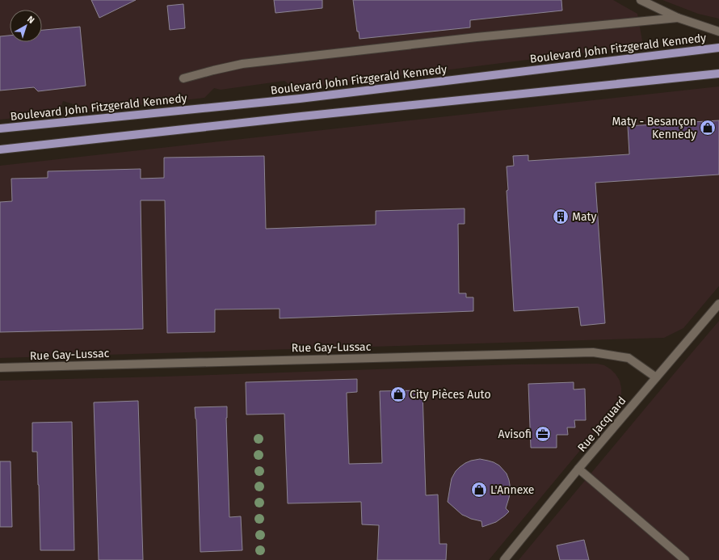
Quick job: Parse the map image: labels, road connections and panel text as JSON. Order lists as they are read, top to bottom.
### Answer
{
  "streets": {
    "main road": ["Boulevard John Fitzgerald Kennedy"],
    "street": ["Rue Gay-Lussac", "Rue Jacquard"]
  },
  "crossings": [
    ["Rue Gay-Lussac", "Rue Jacquard"]
  ],
  "places": {
    "shop": ["Maty - Besançon Kennedy", "City Pièces Auto", "L'Annexe"],
    "building": ["Maty"],
    "office": ["Avisofi"]
  },
  "north": "top right"
}
